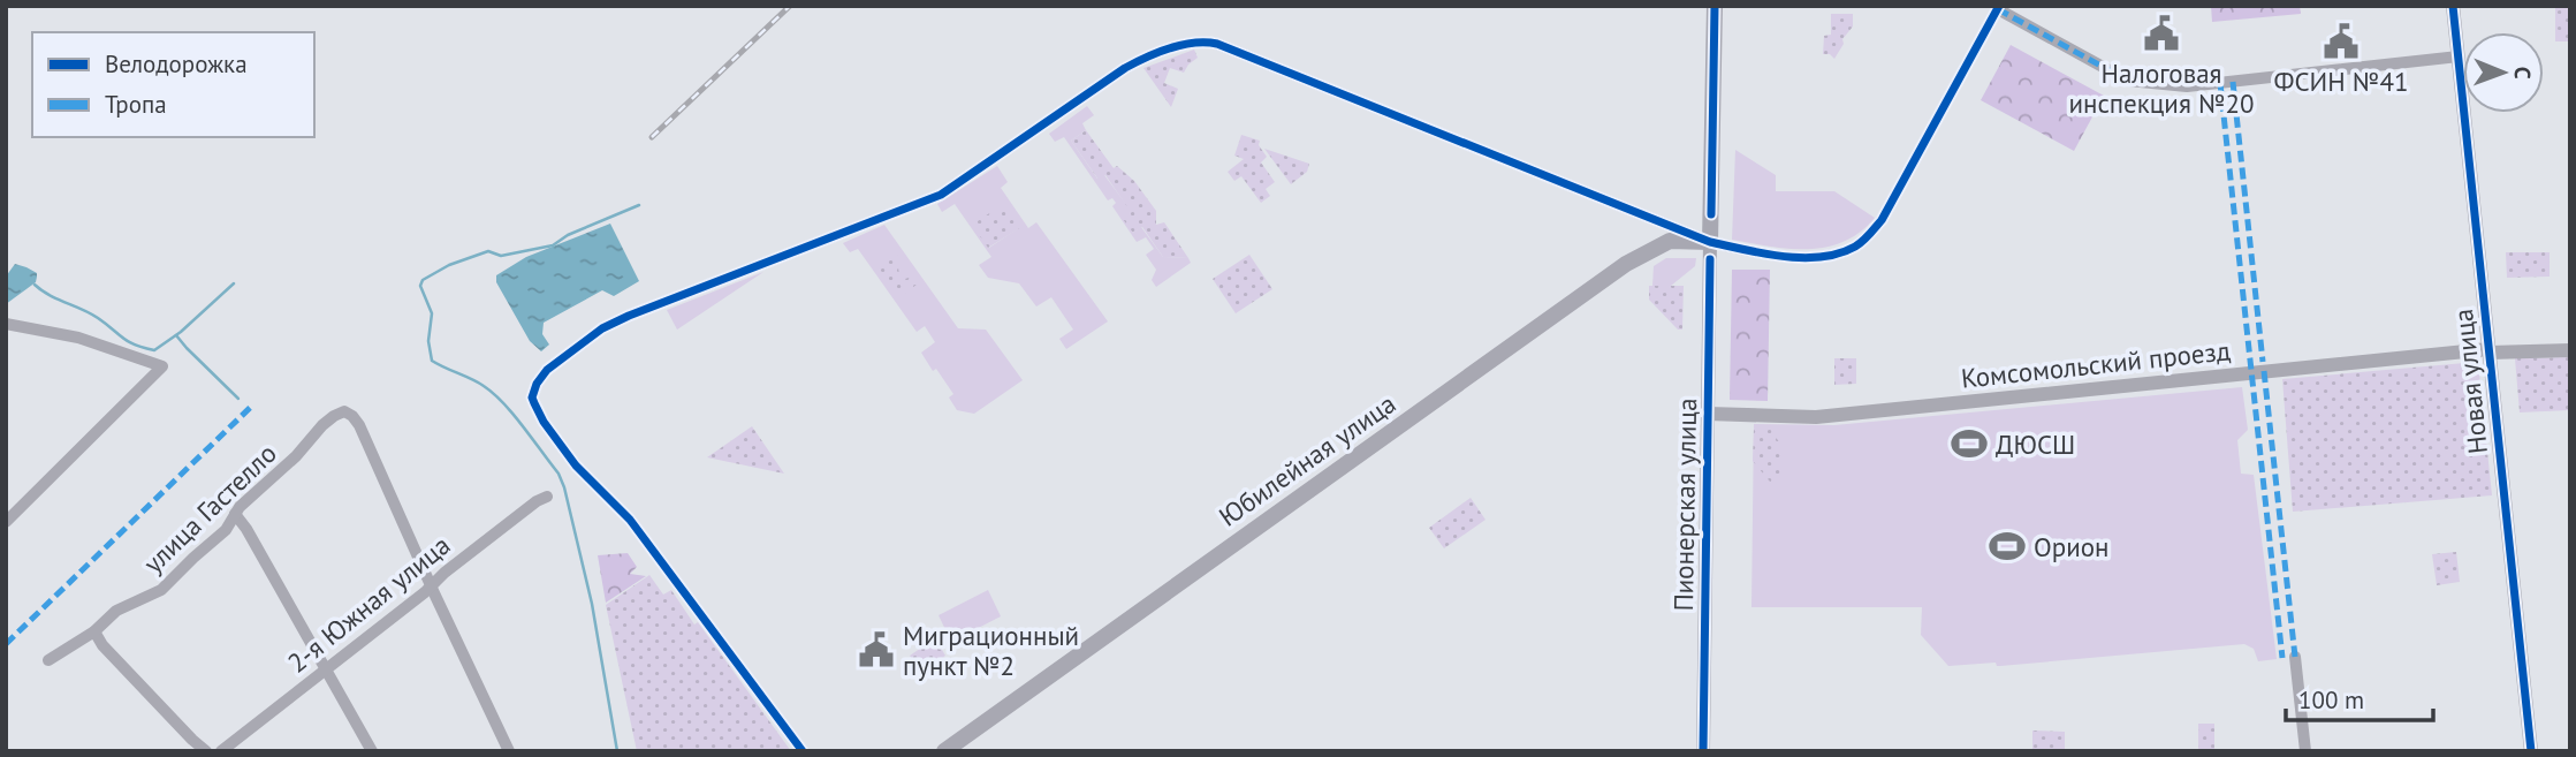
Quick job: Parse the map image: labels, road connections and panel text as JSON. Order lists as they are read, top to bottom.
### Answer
{
  "streets": {
    "main road": ["Юбилейная улица", "Пионерская улица"],
    "street": [
      "Комсомольский проезд",
      "Новая улица",
      "улица Гастелло",
      "2-я Южная улица"
    ]
  },
  "crossings": [
    ["Комсомольский проезд", "Новая улица"],
    ["Комсомольский проезд", "Пионерская улица"],
    ["Юбилейная улица", "Пионерская улица"],
    ["улица Гастелло", "2-я Южная улица"]
  ],
  "places": {
    "public building": ["Налоговая инспекция №20", "ФСИН №41", "Миграционный пункт №2"],
    "sports": ["ДЮСШ", "Орион"]
  },
  "legend": ["Велодорожка", "Тропа"],
  "scale_bar": "100 m",
  "north": "right"
}
